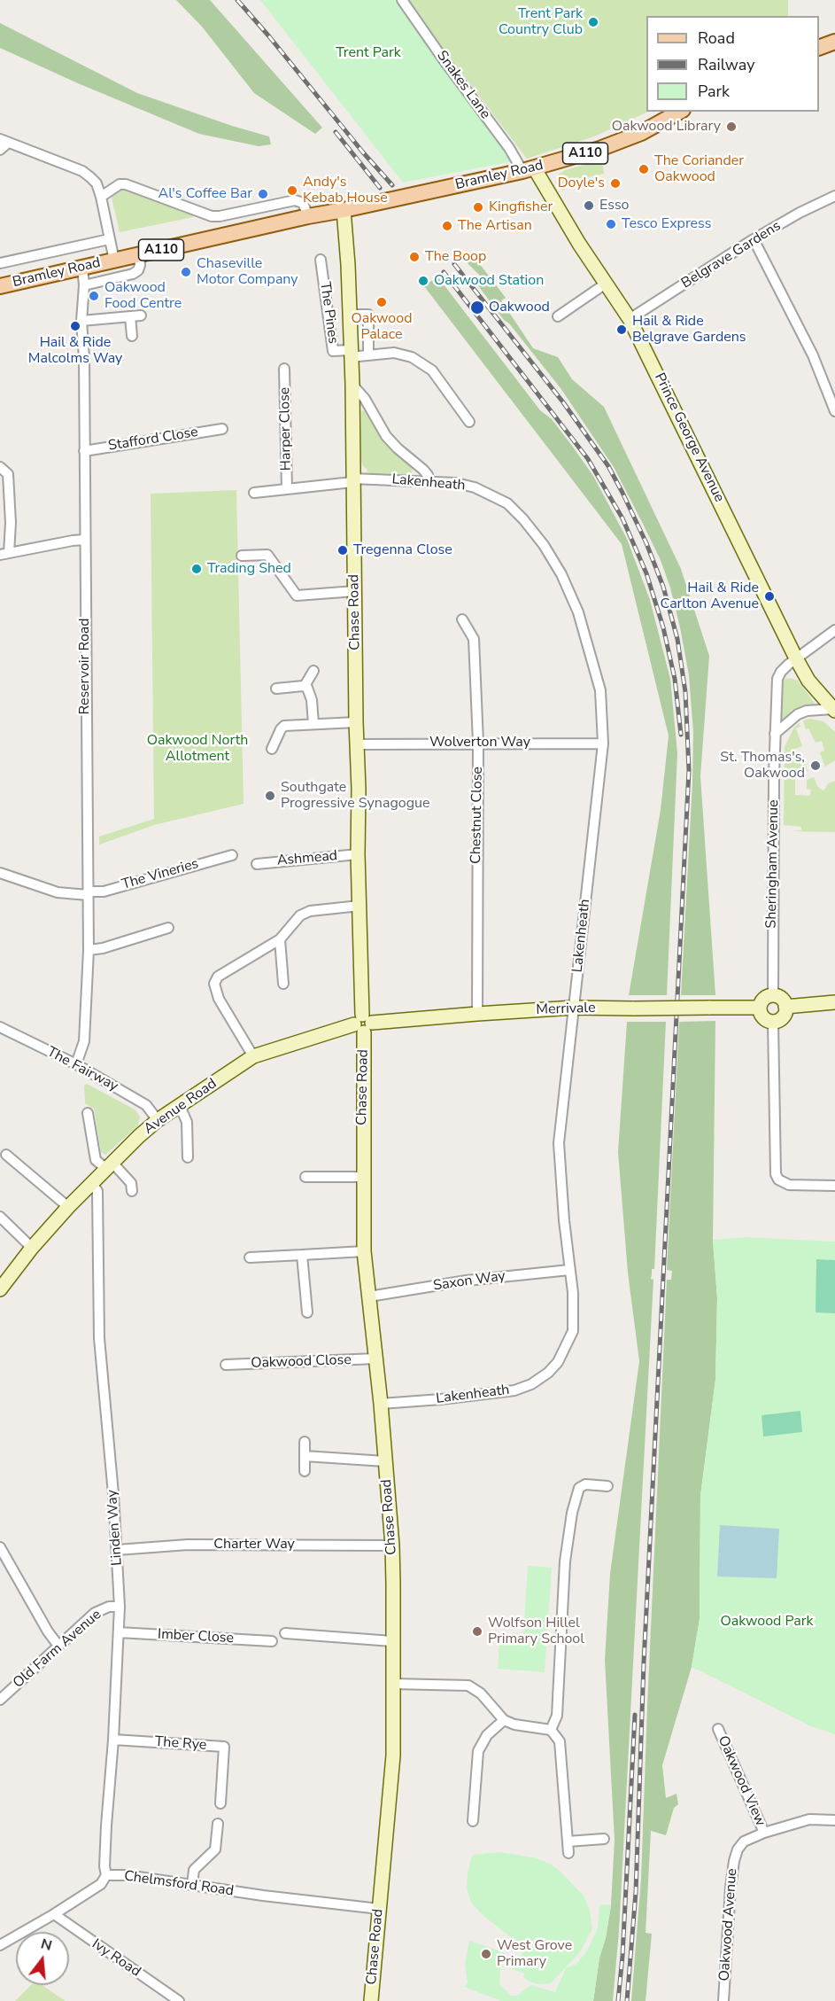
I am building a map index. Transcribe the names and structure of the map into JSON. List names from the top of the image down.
{
  "streets": {
    "main road": ["A110", "Bramley Road"],
    "street": [
      "Snakes Lane",
      "Belgrave Gardens",
      "The Pines",
      "Harper Close",
      "Prince George Avenue",
      "Stafford Close",
      "Lakenheath",
      "Chase Road",
      "Reservoir Road",
      "Wolverton Way",
      "Chestnut Close",
      "Ashmead",
      "Sheringham Avenue",
      "The Vineries",
      "Merrivale",
      "The Fairway",
      "Avenue Road",
      "Saxon Way",
      "Oakwood Close",
      "Linden Way",
      "Charter Way",
      "Imber Close",
      "Old Farm Avenue",
      "The Rye",
      "Oakwood View",
      "Chelmsford Road",
      "Oakwood Avenue",
      "Ivy Road"
    ]
  },
  "crossings": [
    ["Snakes Lane", "Bramley Road"],
    ["Snakes Lane", "Prince George Avenue"],
    ["Bramley Road", "Prince George Avenue"],
    ["Bramley Road", "Chase Road"],
    ["Bramley Road", "Reservoir Road"],
    ["Belgrave Gardens", "Prince George Avenue"],
    ["The Pines", "Chase Road"],
    ["Harper Close", "Lakenheath"],
    ["Prince George Avenue", "Sheringham Avenue"],
    ["Stafford Close", "Reservoir Road"],
    ["Lakenheath", "Chase Road"],
    ["Lakenheath", "Wolverton Way"],
    ["Lakenheath", "Merrivale"],
    ["Lakenheath", "Saxon Way"],
    ["Chase Road", "Wolverton Way"],
    ["Chase Road", "Ashmead"],
    ["Chase Road", "Merrivale"],
    ["Chase Road", "Avenue Road"],
    ["Chase Road", "Saxon Way"],
    ["Chase Road", "Oakwood Close"],
    ["Chase Road", "Charter Way"],
    ["Chase Road", "Chelmsford Road"],
    ["Reservoir Road", "The Vineries"],
    ["Reservoir Road", "The Fairway"],
    ["Wolverton Way", "Chestnut Close"],
    ["Chestnut Close", "Merrivale"],
    ["Sheringham Avenue", "Merrivale"],
    ["Merrivale", "Avenue Road"],
    ["The Fairway", "Avenue Road"],
    ["Avenue Road", "Linden Way"],
    ["Linden Way", "Charter Way"],
    ["Linden Way", "Imber Close"],
    ["Linden Way", "Old Farm Avenue"],
    ["Linden Way", "The Rye"],
    ["Linden Way", "Chelmsford Road"],
    ["Oakwood View", "Oakwood Avenue"],
    ["Chelmsford Road", "Ivy Road"]
  ],
  "parks": ["Trent Park", "Oakwood North Allotment", "Oakwood Park"],
  "places": [
    "Trent Park Country Club",
    "Oakwood Library",
    "The Coriander Oakwood",
    "Doyle's",
    "Andy's Kebab House",
    "Al's Coffee Bar",
    "Esso",
    "Kingfisher",
    "Tesco Express",
    "The Artisan",
    "The Boop",
    "Chaseville Motor Company",
    "Oakwood Station",
    "Oakwood Food Centre",
    "Oakwood Palace",
    "Oakwood",
    "Hail & Ride Malcolms Way",
    "Hail & Ride Belgrave Gardens",
    "Tregenna Close",
    "Trading Shed",
    "Hail & Ride Carlton Avenue",
    "St. Thomas's, Oakwood",
    "Southgate Progressive Synagogue",
    "Wolfson Hillel Primary School",
    "West Grove Primary"
  ],
  "legend": ["Road", "Railway", "Park"],
  "north": "top"
}
